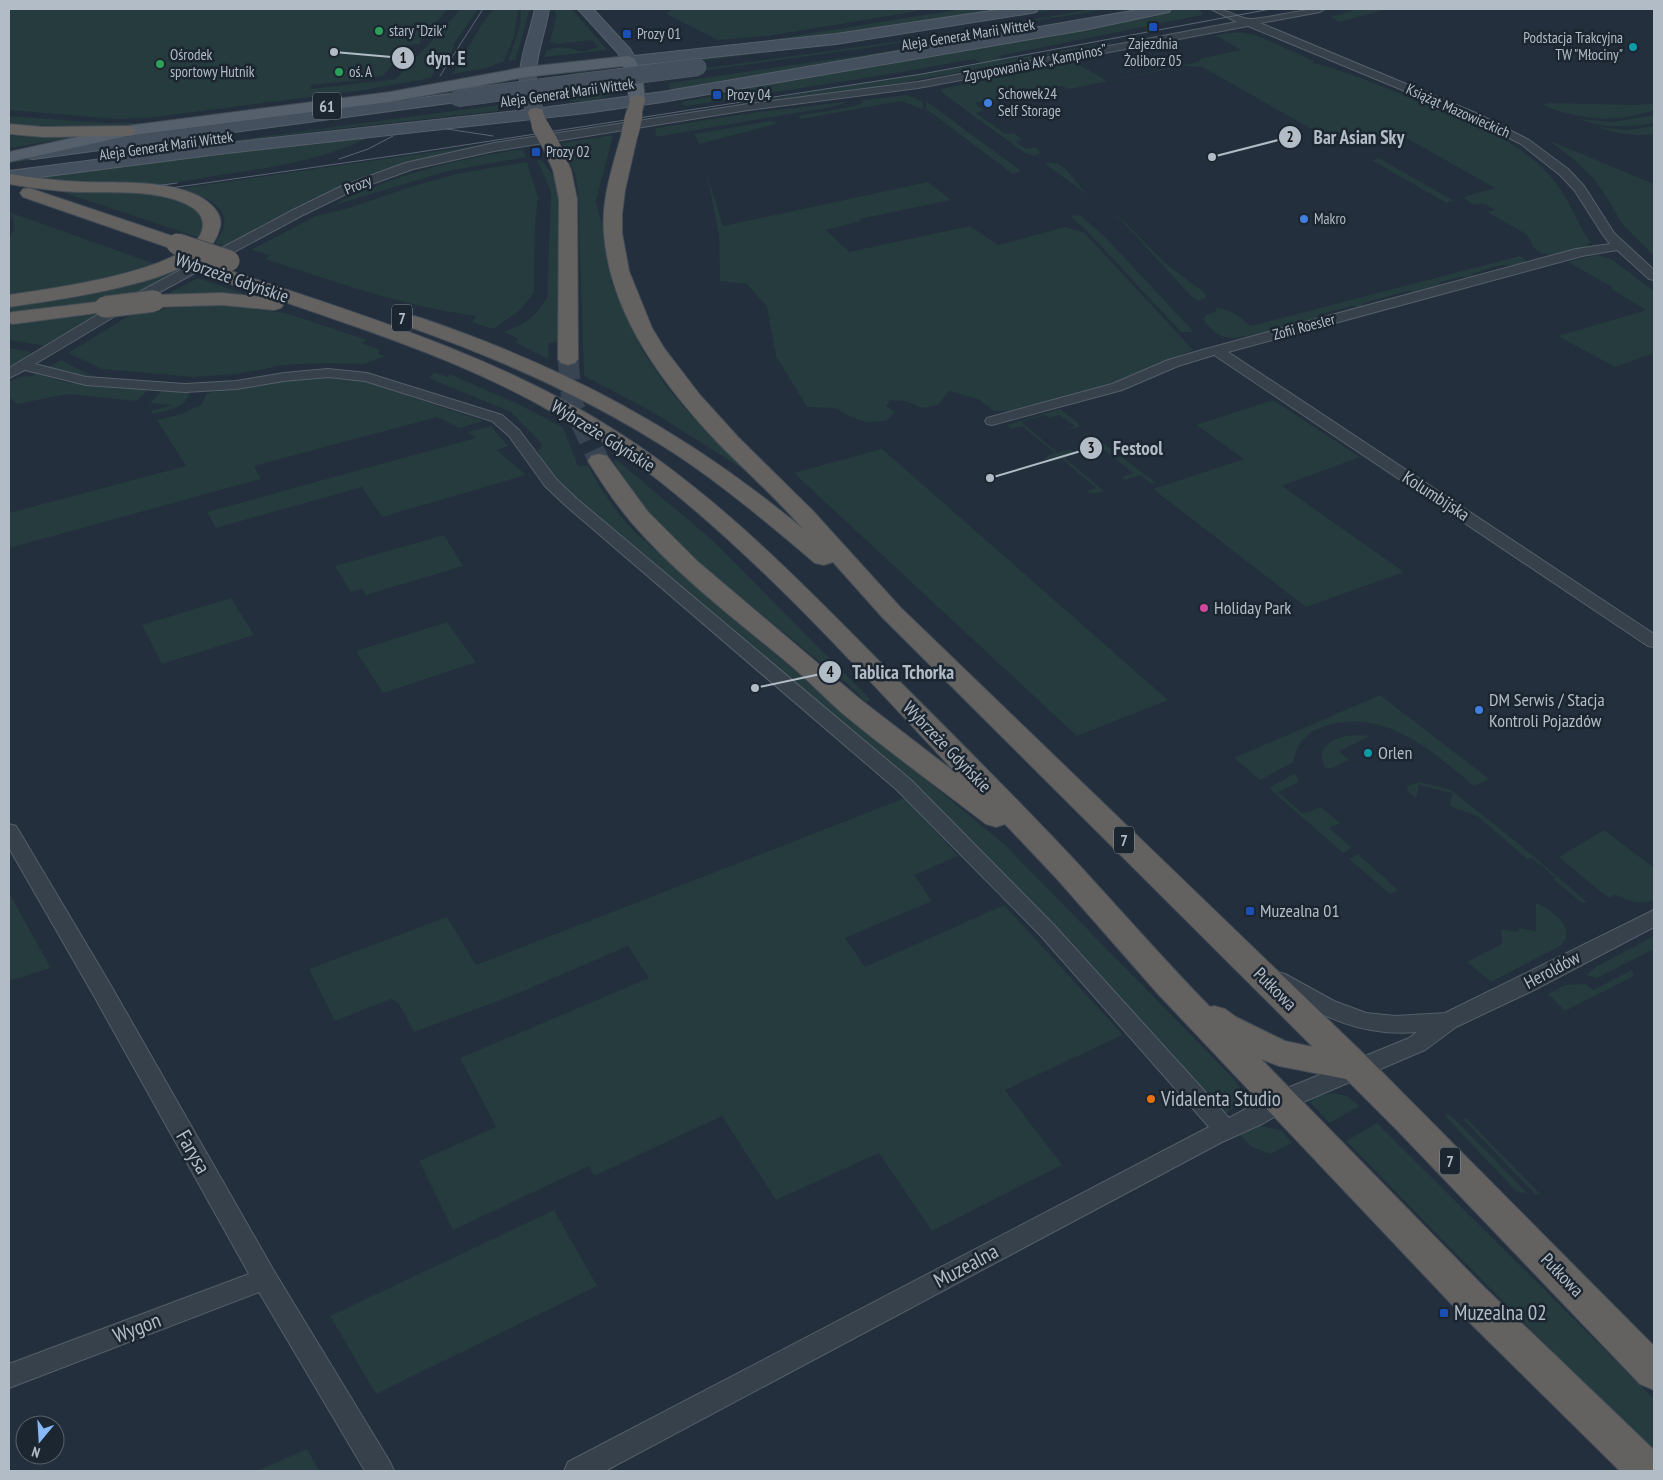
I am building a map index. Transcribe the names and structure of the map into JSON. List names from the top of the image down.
{
  "streets": {
    "highway": ["Wybrzeże Gdyńskie", "7", "Pułkowa"],
    "main road": ["Aleja Generał Marii Wittek", "61"],
    "street": [
      "Zgrupowania AK „Kampinos”",
      "Książąt Mazowieckich",
      "Prozy",
      "Zofii Roesler",
      "Kolumbijska",
      "Heroldów",
      "Farysa",
      "Muzealna",
      "Wygon"
    ]
  },
  "crossings": [
    ["Aleja Generał Marii Wittek", "61"],
    ["Zgrupowania AK „Kampinos”", "Książąt Mazowieckich"],
    ["Zgrupowania AK „Kampinos”", "Prozy"],
    ["Książąt Mazowieckich", "Zofii Roesler"],
    ["Wybrzeże Gdyńskie", "7"],
    ["Wybrzeże Gdyńskie", "Pułkowa"],
    ["7", "Muzealna"],
    ["Zofii Roesler", "Kolumbijska"],
    ["Heroldów", "Pułkowa"],
    ["Heroldów", "Muzealna"],
    ["Pułkowa", "Muzealna"],
    ["Farysa", "Wygon"]
  ],
  "places": {
    "transit": [
      "Zajezdnia Żoliborz 05",
      "Prozy 01",
      "Prozy 04",
      "Prozy 02",
      "Muzealna 01",
      "Muzealna 02"
    ],
    "other": [
      "stary \"Dzik\"",
      "Podstacja Trakcyjna TW \"Młociny\"",
      "dyn. E",
      "Ośrodek sportowy Hutnik",
      "oś. A",
      "Schowek24 Self Storage",
      "Bar Asian Sky",
      "Makro",
      "Festool",
      "Holiday Park",
      "Tablica Tchorka",
      "DM Serwis / Stacja Kontroli Pojazdów",
      "Orlen",
      "Vidalenta Studio"
    ]
  },
  "north": "bottom"
}
